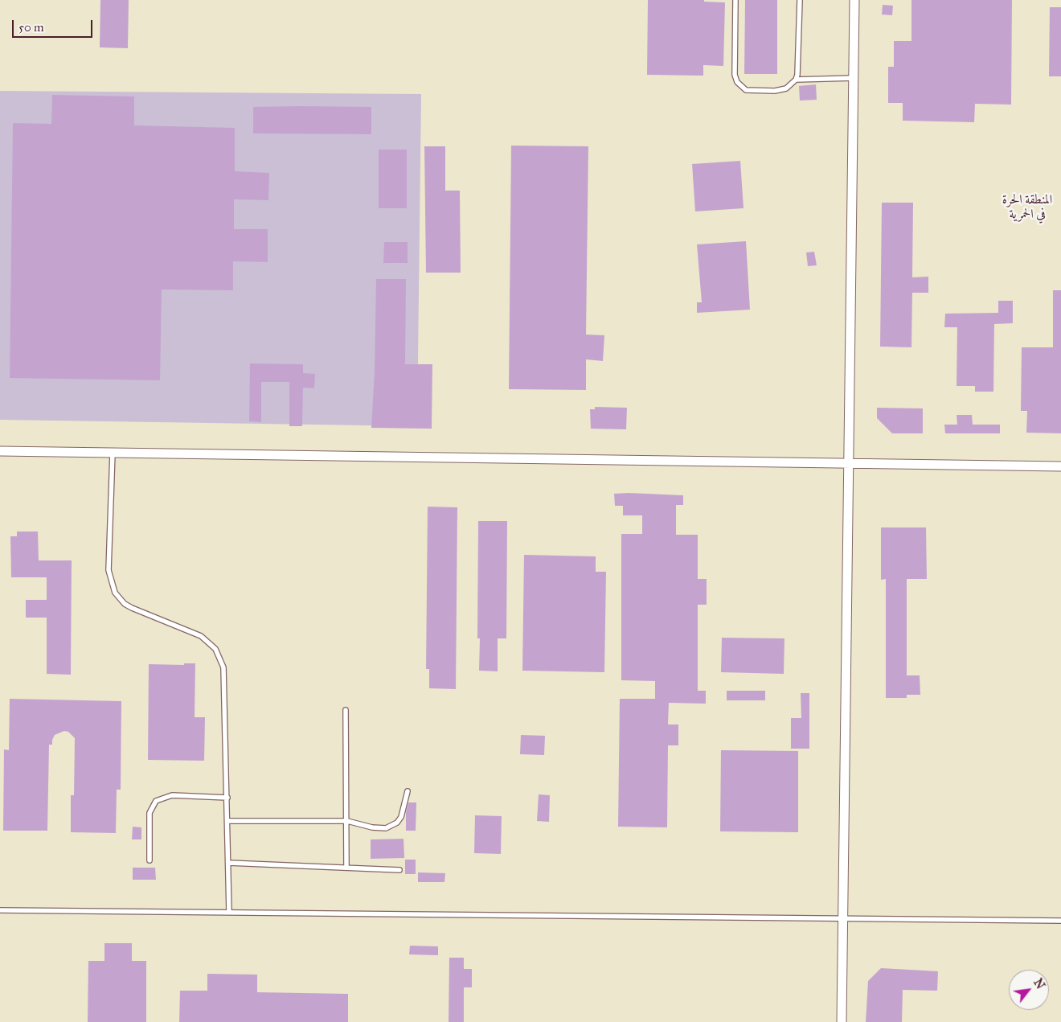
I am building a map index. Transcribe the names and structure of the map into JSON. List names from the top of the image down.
{
  "districts": ["المنطقة الحرة في الحمرية"],
  "scale_bar": "50 m",
  "north": "top right"
}
